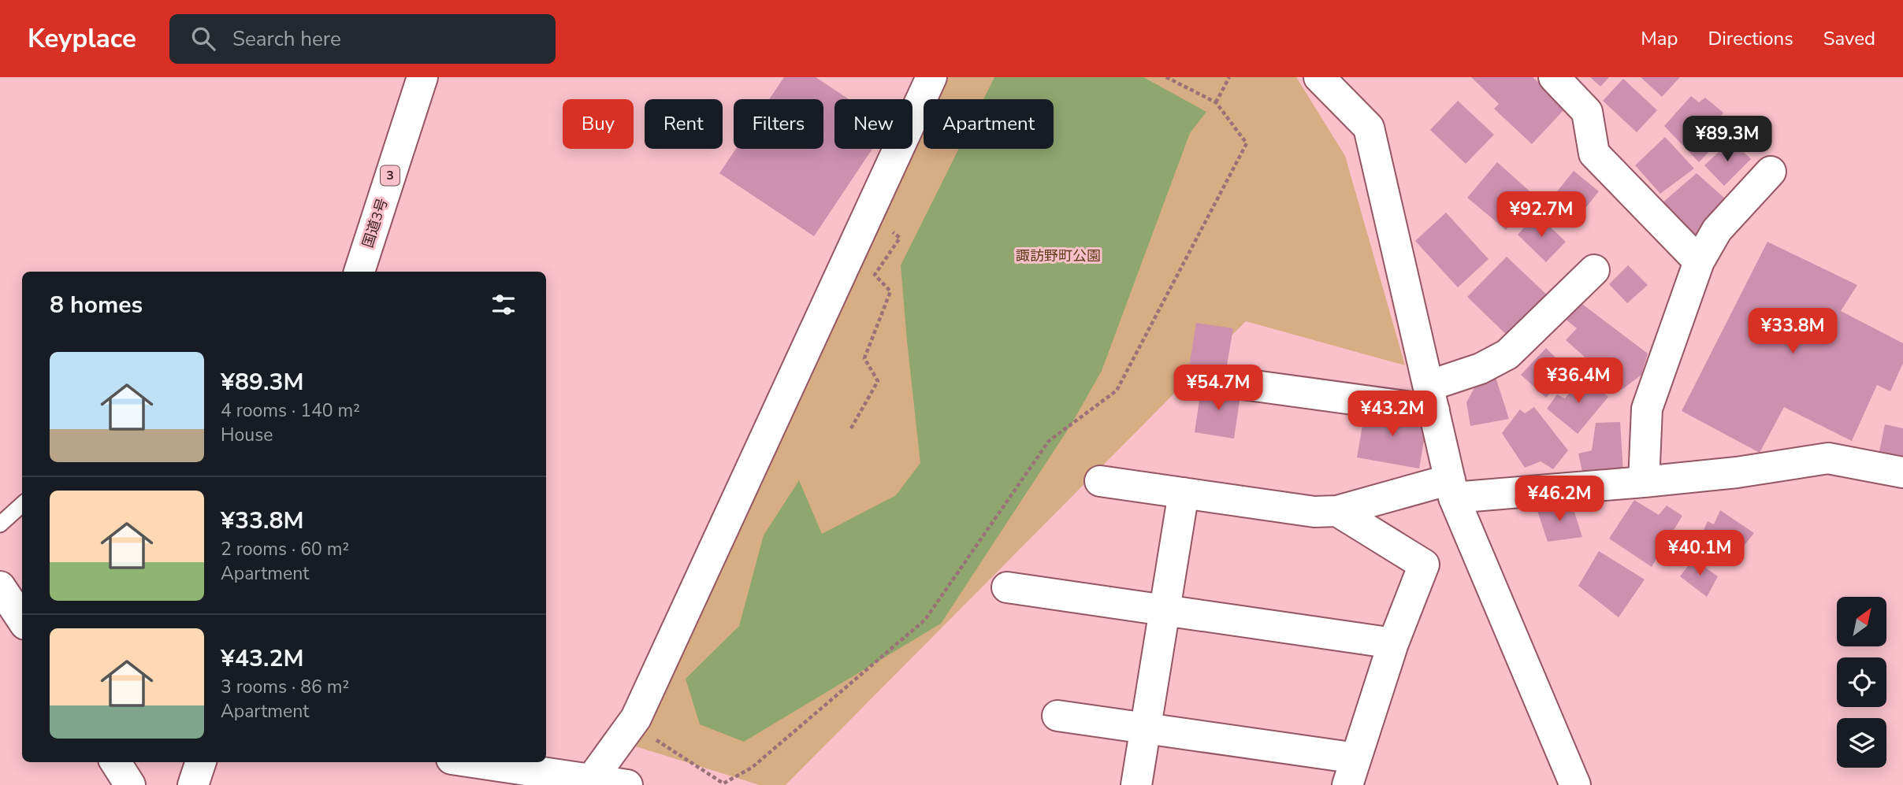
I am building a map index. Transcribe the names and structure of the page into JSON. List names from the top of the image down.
{
  "streets": {
    "main road": ["3", "国道3号"]
  },
  "parks": ["諏訪野町公園"],
  "north": "top right",
  "page": {
    "header": "Keyplace",
    "search": "Search here",
    "nav": ["Map", "Directions", "Saved"],
    "chip": [
      "Buy",
      "Rent",
      "Filters",
      "New",
      "Apartment"
    ],
    "price": [
      "¥89.3M",
      "¥92.7M",
      "¥33.8M",
      "¥36.4M",
      "¥54.7M",
      "¥43.2M",
      "¥46.2M",
      "¥40.1M"
    ],
    "heading": "8 homes",
    "list": [
      {
        "name": "¥89.3M",
        "note": "4 rooms · 140 m² · House"
      },
      {
        "name": "¥33.8M",
        "note": "2 rooms · 60 m² · Apartment"
      },
      {
        "name": "¥43.2M",
        "note": "3 rooms · 86 m² · Apartment"
      }
    ]
  }
}
